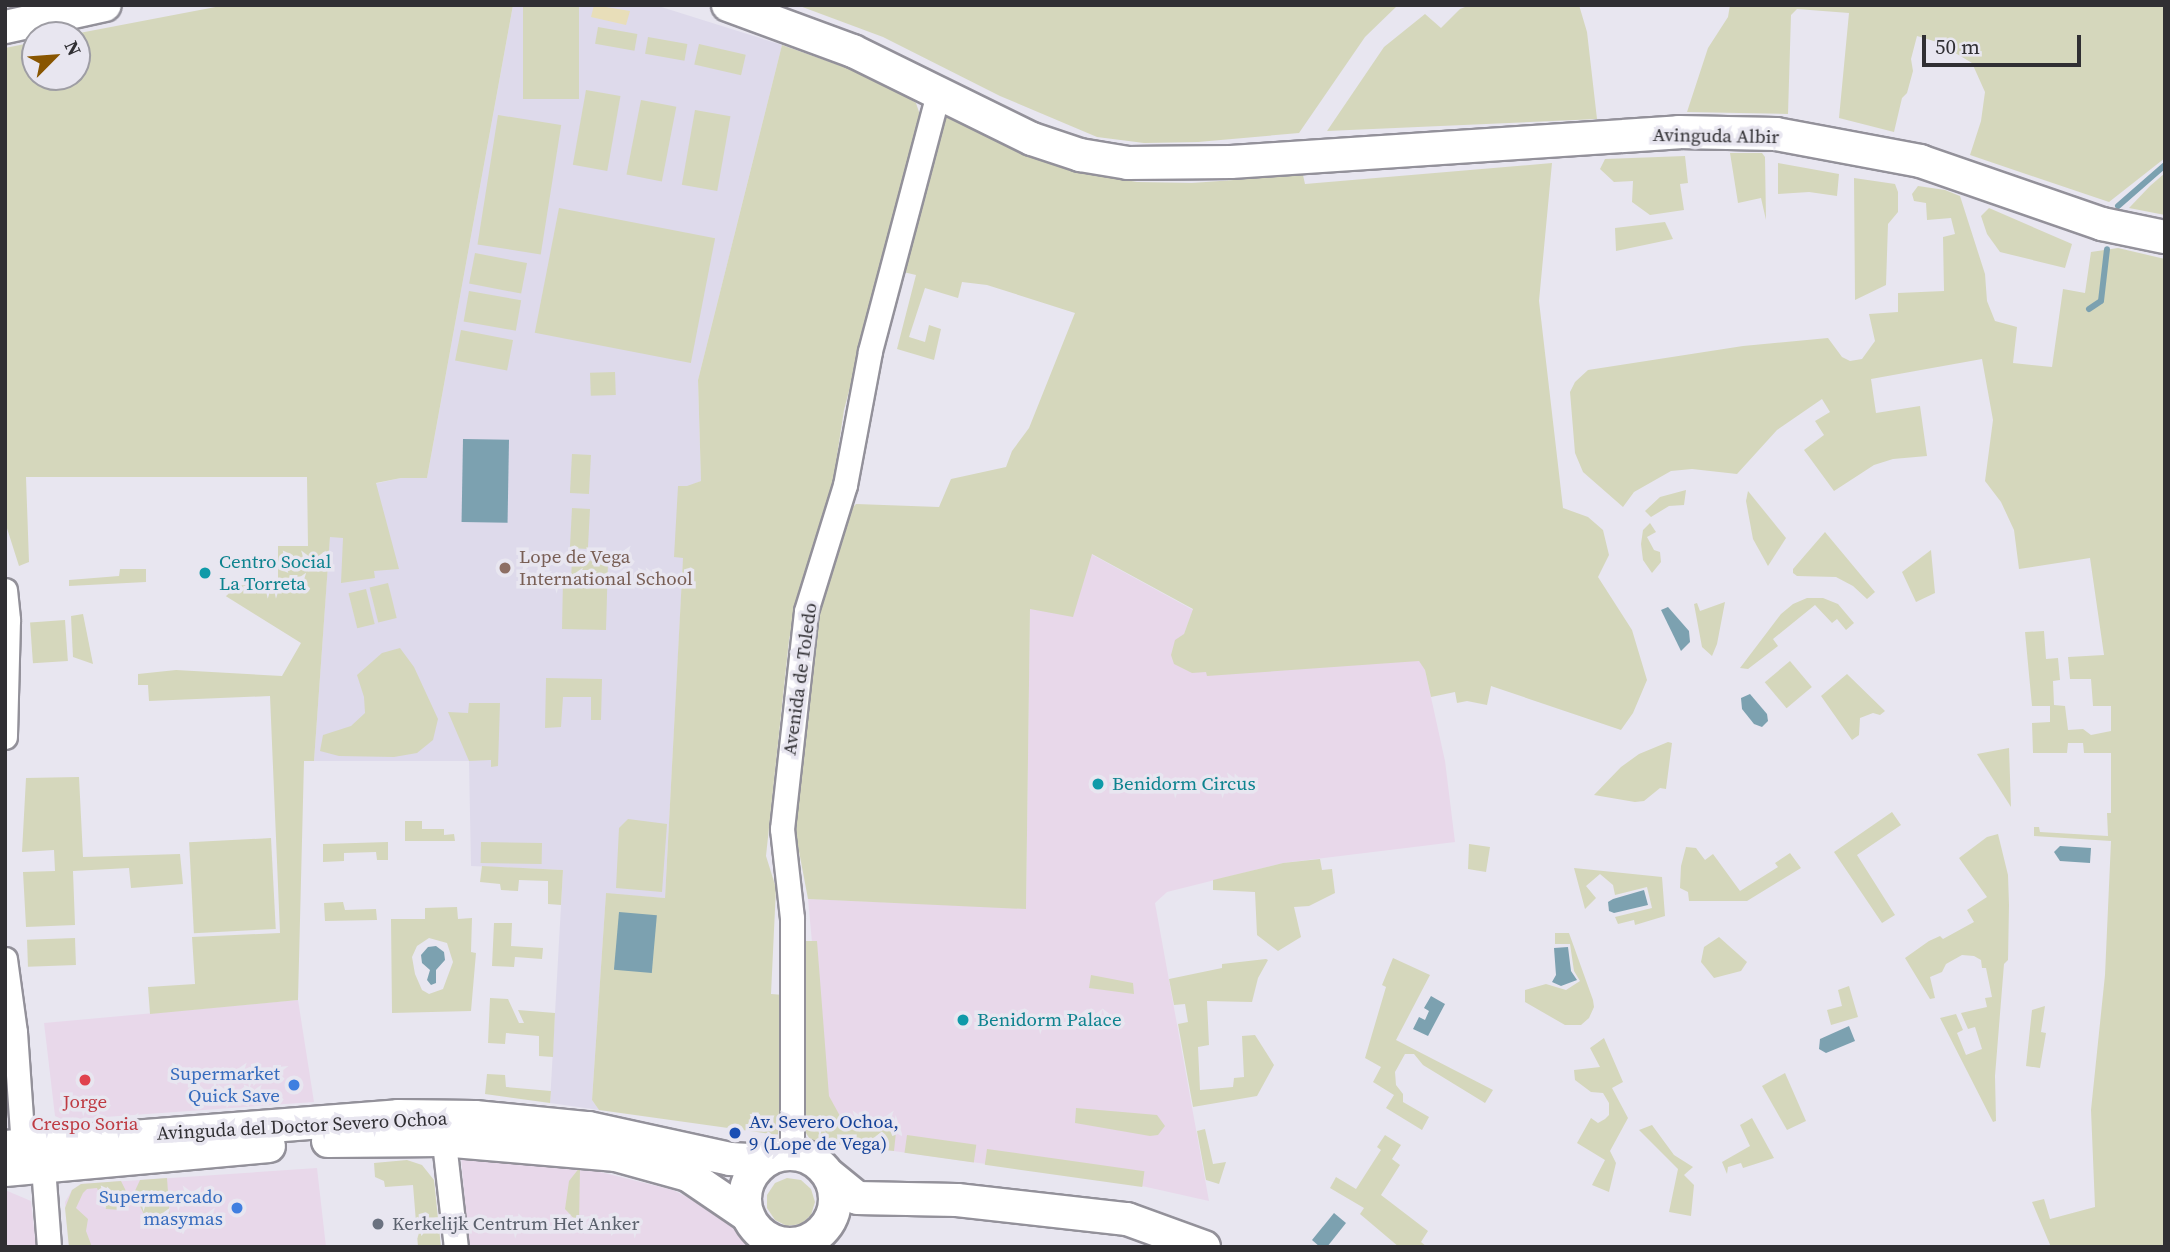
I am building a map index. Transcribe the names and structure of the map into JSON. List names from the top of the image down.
{
  "streets": {
    "street": ["Avinguda Albir", "Avenida de Toledo", "Avinguda del Doctor Severo Ochoa"]
  },
  "crossings": [
    ["Avinguda Albir", "Avenida de Toledo"],
    ["Avenida de Toledo", "Avinguda del Doctor Severo Ochoa"]
  ],
  "places": [
    "Lope de Vega International School",
    "Centro Social La Torreta",
    "Benidorm Circus",
    "Benidorm Palace",
    "Jorge Crespo Soria",
    "Supermarket Quick Save",
    "Av. Severo Ochoa, 9 (Lope de Vega)",
    "Supermercado masymas",
    "Kerkelijk Centrum Het Anker"
  ],
  "scale_bar": "50 m",
  "north": "top right"
}
